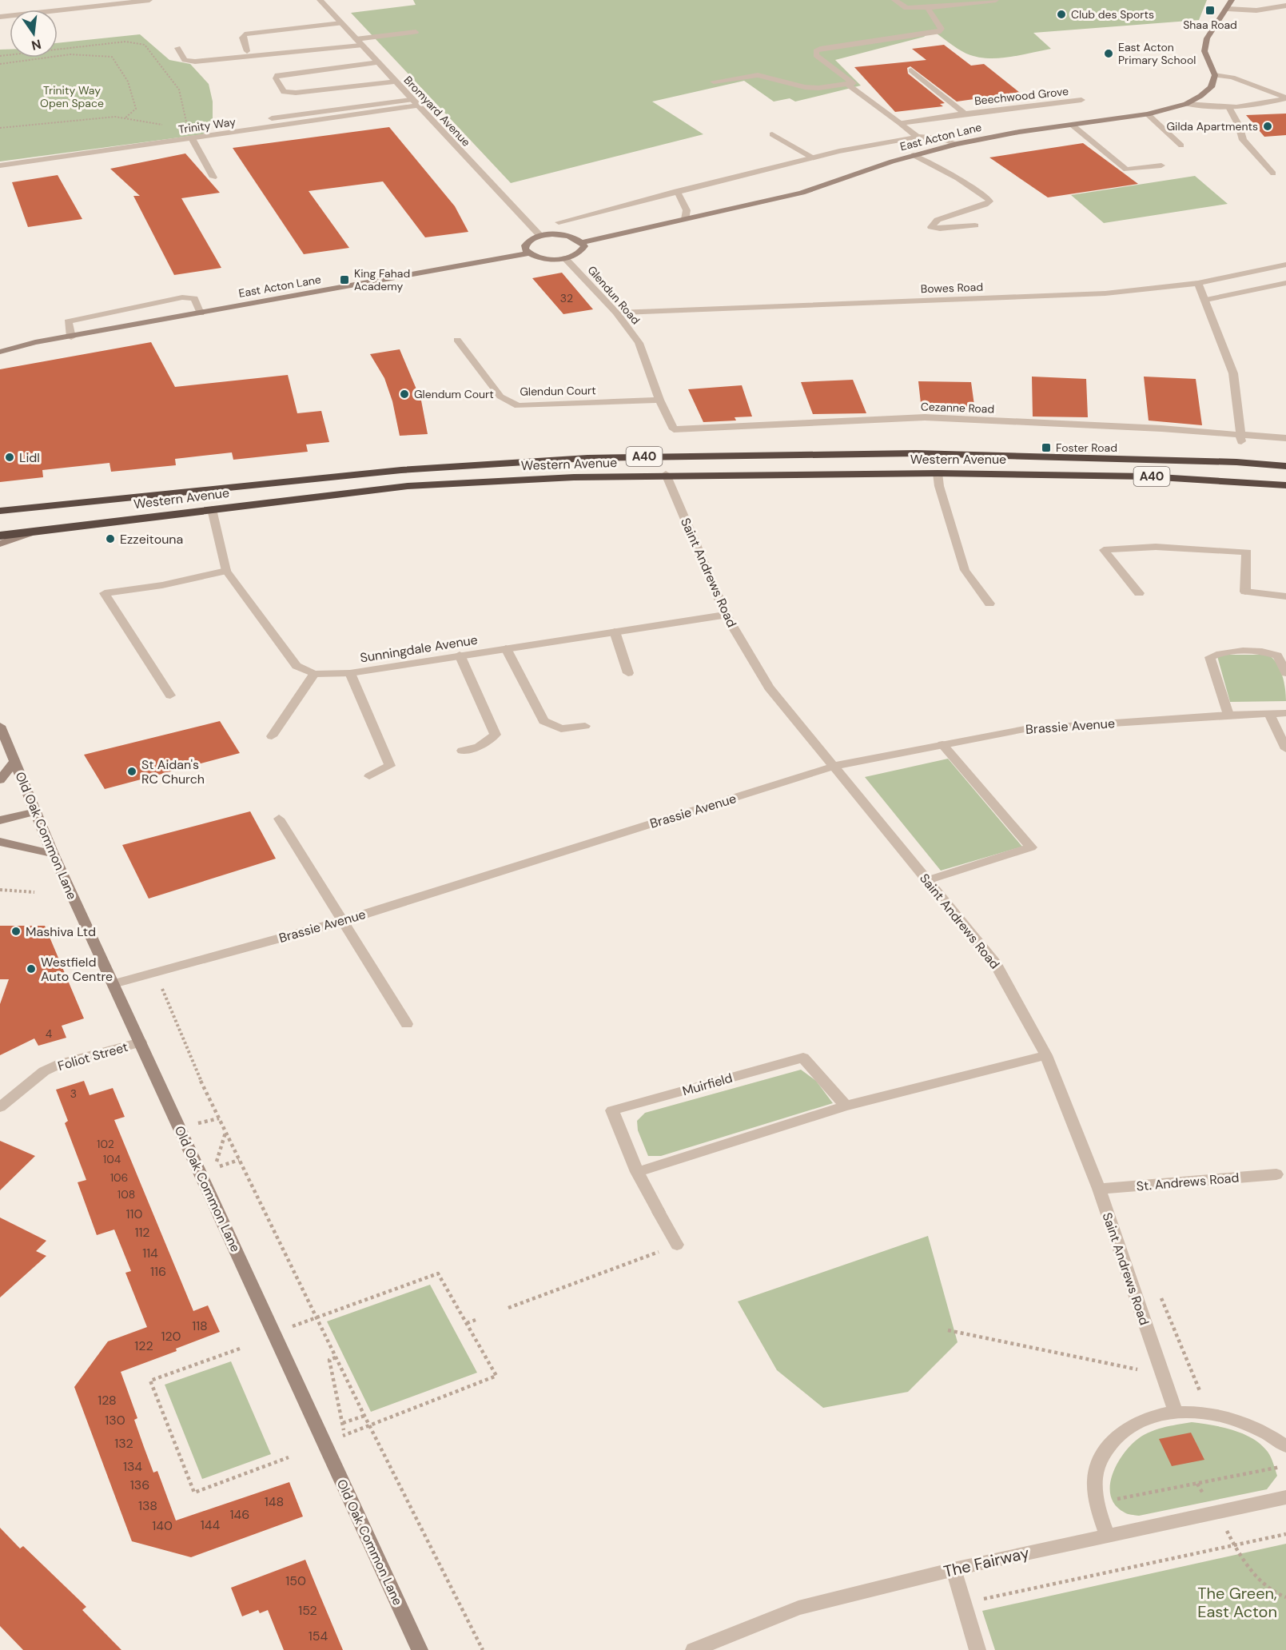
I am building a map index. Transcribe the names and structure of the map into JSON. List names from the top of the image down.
{
  "streets": {
    "highway": ["A40", "Western Avenue"],
    "street": [
      "Beechwood Grove",
      "Bromyard Avenue",
      "Trinity Way",
      "East Acton Lane",
      "Bowes Road",
      "Glendun Road",
      "Glendun Court",
      "Cezanne Road",
      "Saint Andrews Road",
      "Sunningdale Avenue",
      "Brassie Avenue",
      "Old Oak Common Lane",
      "Foliot Street",
      "Muirfield",
      "St. Andrews Road",
      "The Fairway"
    ]
  },
  "crossings": [
    ["Bromyard Avenue", "Trinity Way"],
    ["East Acton Lane", "Glendun Road"],
    ["Bowes Road", "Glendun Road"],
    ["Glendun Road", "Glendun Court"],
    ["Glendun Road", "Cezanne Road"],
    ["Western Avenue", "Saint Andrews Road"],
    ["Saint Andrews Road", "Sunningdale Avenue"],
    ["Saint Andrews Road", "Brassie Avenue"],
    ["Saint Andrews Road", "St. Andrews Road"],
    ["Brassie Avenue", "Old Oak Common Lane"],
    ["Old Oak Common Lane", "Foliot Street"]
  ],
  "parks": ["Trinity Way Open Space", "The Green, East Acton"],
  "places": {
    "transit": ["Shaa Road", "King Fahad Academy", "Foster Road"],
    "other": [
      "Club des Sports",
      "East Acton Primary School",
      "Gilda Apartments",
      "Glendum Court",
      "Lidl",
      "Ezzeitouna",
      "St Aidan's RC Church",
      "Mashiva Ltd",
      "Westfield Auto Centre"
    ]
  },
  "house_numbers": [
    "32",
    "4",
    "3",
    "102",
    "104",
    "106",
    "108",
    "110",
    "112",
    "114",
    "116",
    "118",
    "120",
    "122",
    "128",
    "130",
    "132",
    "134",
    "136",
    "148",
    "138",
    "146",
    "144",
    "140",
    "150",
    "152",
    "154"
  ],
  "north": "bottom"
}
